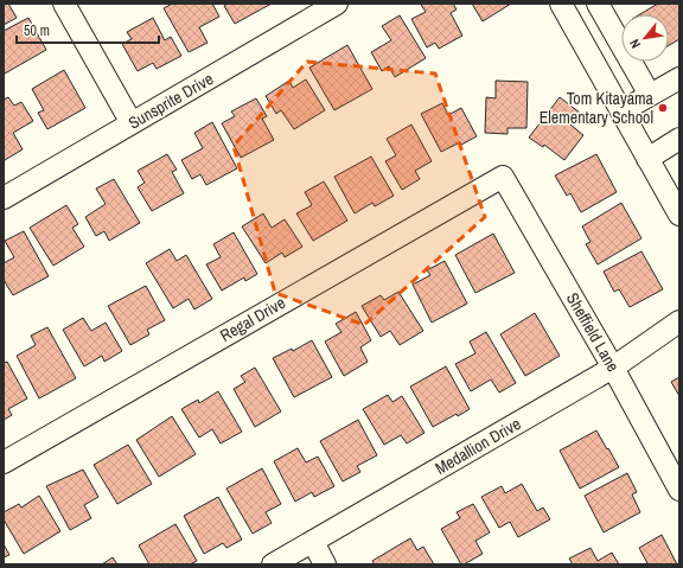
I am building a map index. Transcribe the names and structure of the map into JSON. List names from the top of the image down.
{
  "streets": {
    "street": [
      "Sunsprite Drive",
      "Regal Drive",
      "Sheffield Lane",
      "Medallion Drive"
    ]
  },
  "crossings": [
    ["Regal Drive", "Sheffield Lane"],
    ["Sheffield Lane", "Medallion Drive"]
  ],
  "places": ["Tom Kitayama Elementary School"],
  "scale_bar": "50 m",
  "north": "bottom left"
}
